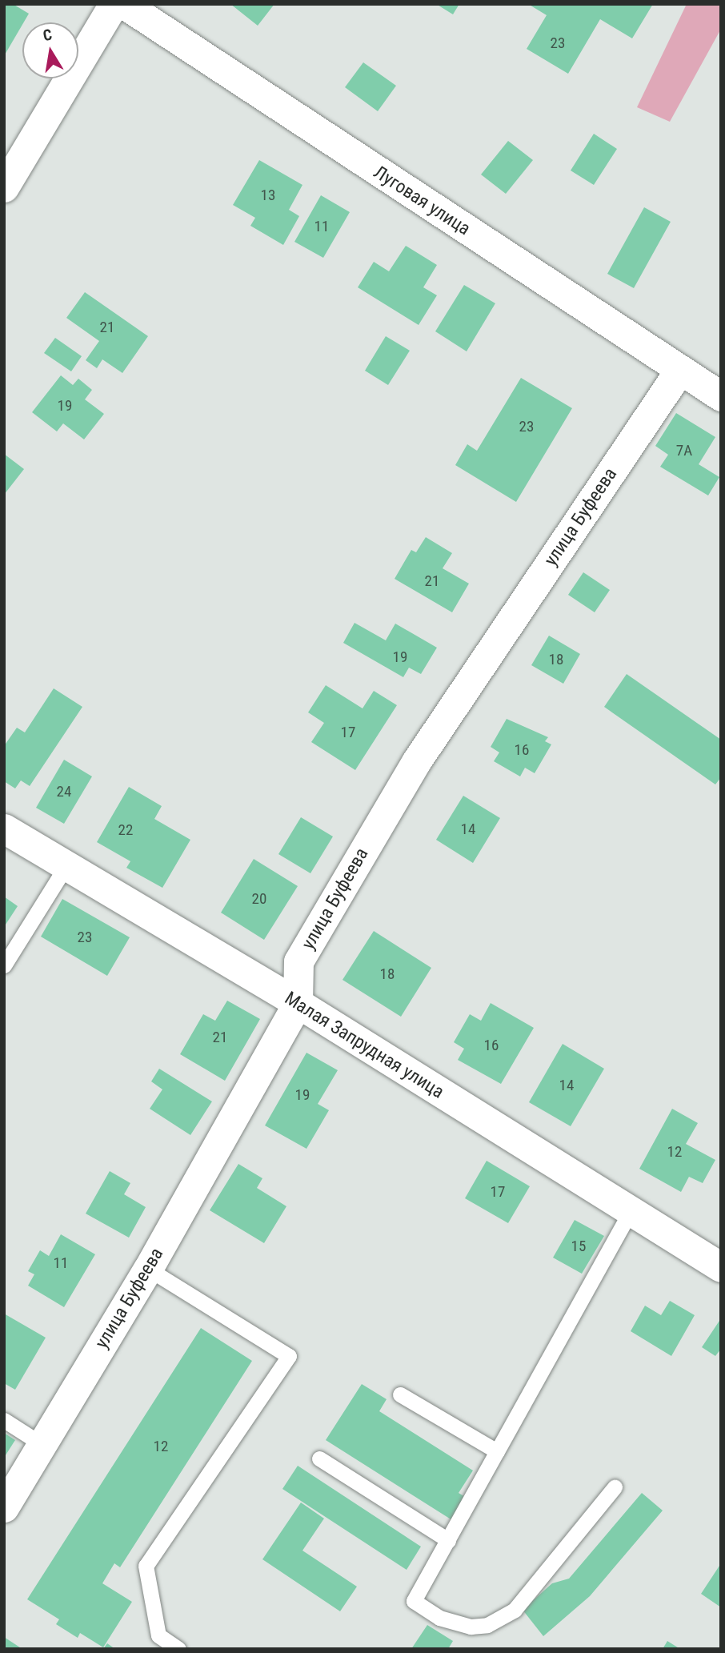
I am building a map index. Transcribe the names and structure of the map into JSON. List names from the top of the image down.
{
  "streets": {
    "street": ["Луговая улица", "улица Буфеева", "Малая Запрудная улица"]
  },
  "crossings": [
    ["Луговая улица", "улица Буфеева"],
    ["улица Буфеева", "Малая Запрудная улица"]
  ],
  "house_numbers": [
    "23",
    "13",
    "11",
    "21",
    "19",
    "23",
    "7А",
    "21",
    "19",
    "18",
    "17",
    "16",
    "24",
    "14",
    "22",
    "20",
    "23",
    "18",
    "21",
    "16",
    "14",
    "19",
    "12",
    "17",
    "15",
    "11",
    "12"
  ],
  "north": "top"
}
